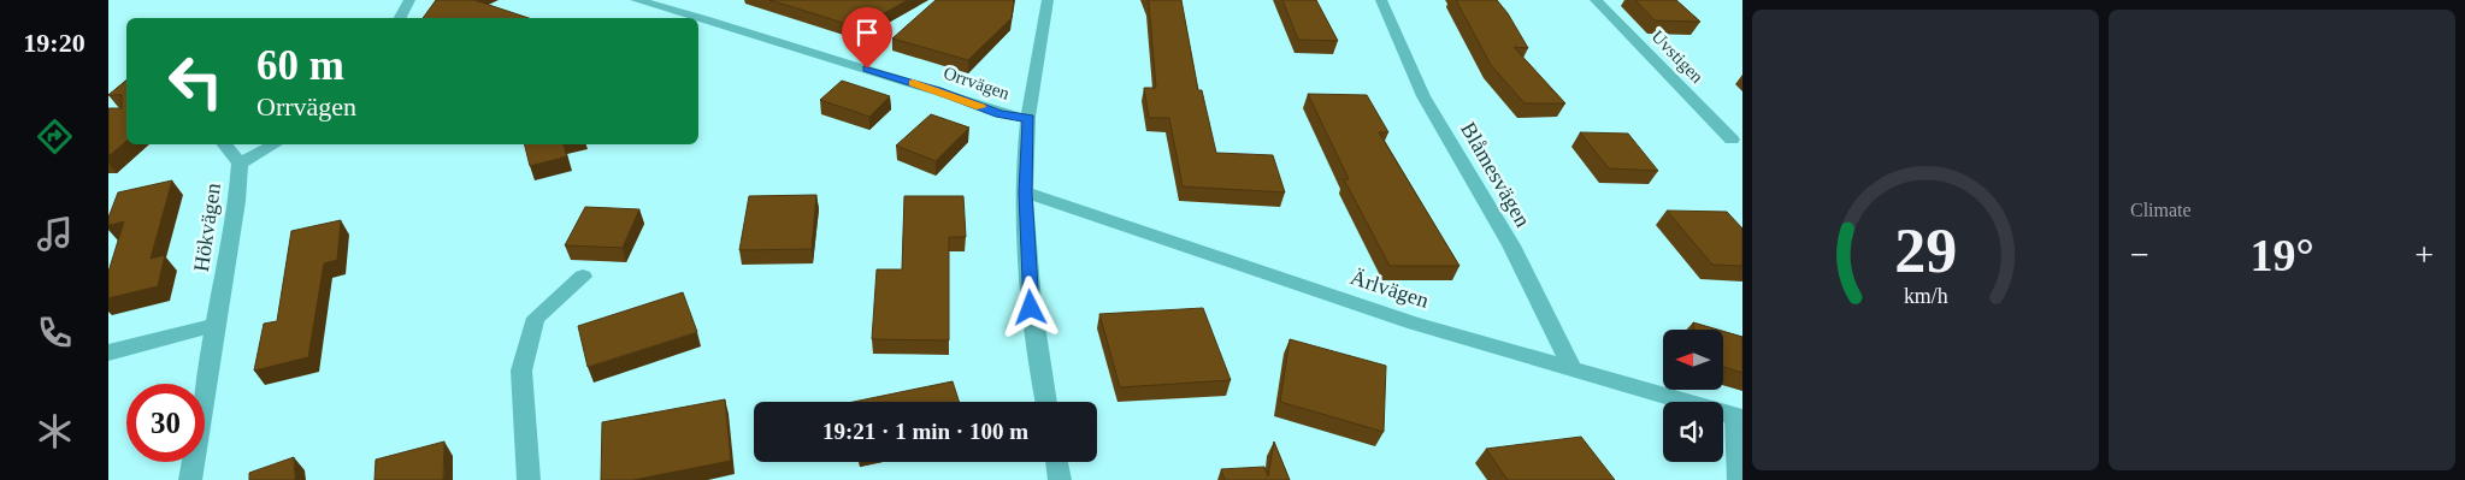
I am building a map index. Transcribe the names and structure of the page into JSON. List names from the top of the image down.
{
  "streets": {
    "street": [
      "Uvstigen",
      "Orrvägen",
      "Blåmesvägen",
      "Hökvägen",
      "Ärlvägen"
    ]
  },
  "crossings": [
    ["Blåmesvägen", "Ärlvägen"]
  ],
  "north": "left",
  "page": {
    "tabs": "19:20",
    "tile": "Climate",
    "turn": ["60 m", "Orrvägen"],
    "heat": ["−", "19°", "+"],
    "limit": "30",
    "trip": "19:21 · 1 min · 100 m",
    "gauge": ["29", "km/h"]
  }
}
